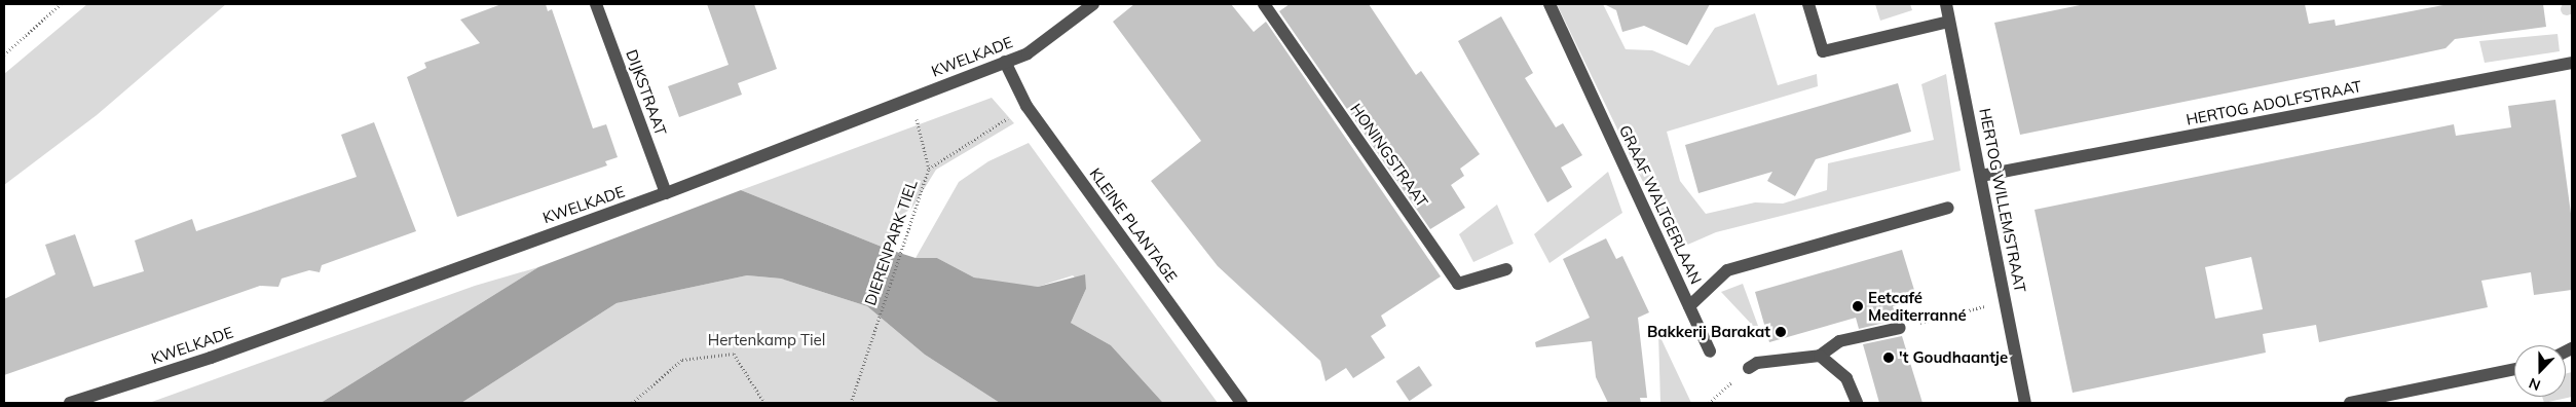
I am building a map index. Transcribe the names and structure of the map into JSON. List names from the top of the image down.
{
  "streets": {
    "street": [
      "KWELKADE",
      "DIJKSTRAAT",
      "HERTOG ADOLFSTRAAT",
      "HONINGSTRAAT",
      "HERTOG WILLEMSTRAAT",
      "GRAAF WALTGERLAAN",
      "KLEINE PLANTAGE"
    ],
    "path": ["DIERENPARK TIEL"]
  },
  "crossings": [
    ["KWELKADE", "DIJKSTRAAT"],
    ["KWELKADE", "KLEINE PLANTAGE"],
    ["HERTOG ADOLFSTRAAT", "HERTOG WILLEMSTRAAT"],
    ["KLEINE PLANTAGE", "DIERENPARK TIEL"]
  ],
  "parks": ["Hertenkamp Tiel"],
  "places": ["Eetcafé Mediterranné", "Bakkerij Barakat", "'t Goudhaantje"],
  "north": "bottom"
}
